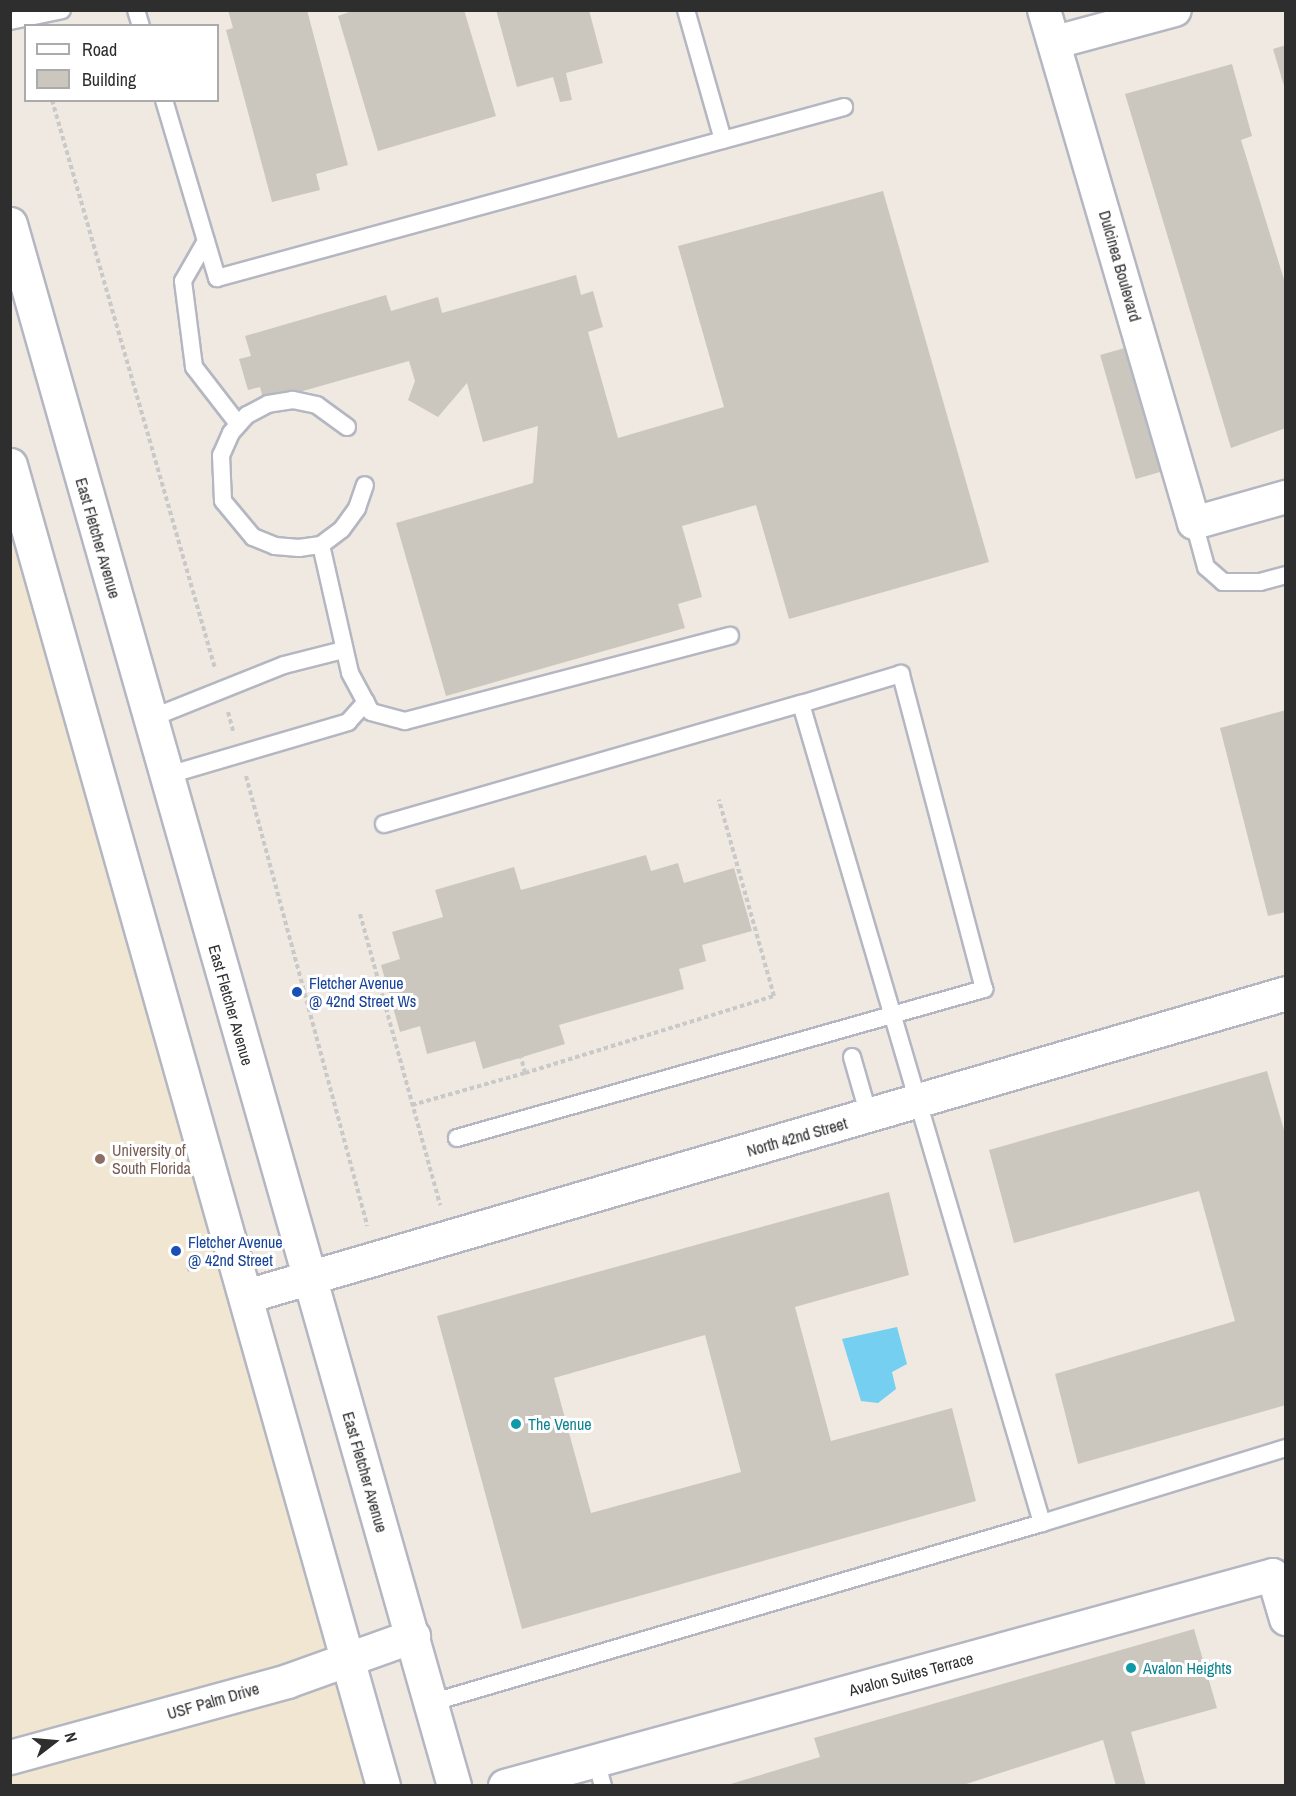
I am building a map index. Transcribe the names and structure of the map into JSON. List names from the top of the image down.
{
  "streets": {
    "main road": ["East Fletcher Avenue", "North 42nd Street", "USF Palm Drive"],
    "street": ["Dulcinea Boulevard", "Avalon Suites Terrace"]
  },
  "crossings": [
    ["East Fletcher Avenue", "North 42nd Street"],
    ["East Fletcher Avenue", "USF Palm Drive"]
  ],
  "places": [
    "Fletcher Avenue @ 42nd Street Ws",
    "University of South Florida",
    "Fletcher Avenue @ 42nd Street",
    "The Venue",
    "Avalon Heights"
  ],
  "legend": ["Road", "Building"],
  "north": "right"
}
